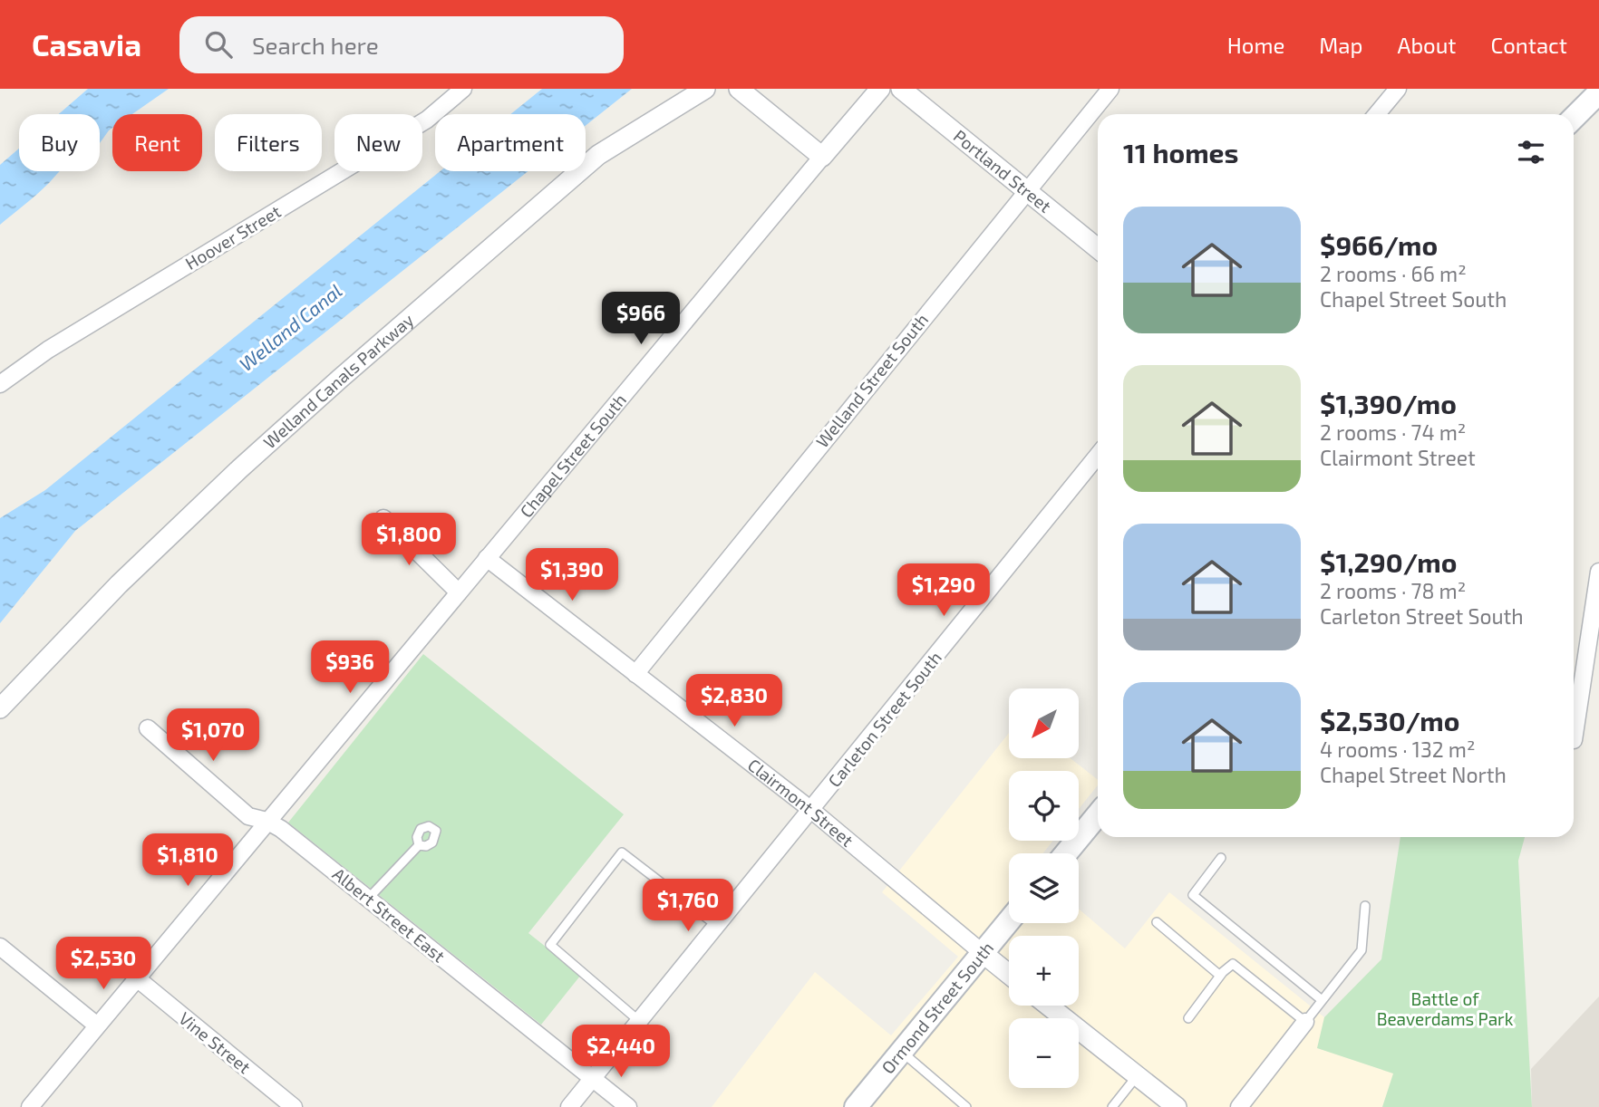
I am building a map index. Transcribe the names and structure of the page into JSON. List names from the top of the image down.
{
  "streets": {
    "main road": ["Ormond Street South"],
    "street": [
      "Portland Street",
      "Hoover Street",
      "Welland Street South",
      "Welland Canals Parkway",
      "Chapel Street South",
      "Carleton Street South",
      "Clairmont Street",
      "Albert Street East",
      "Vine Street"
    ]
  },
  "crossings": [
    ["Portland Street", "Welland Street South"],
    ["Welland Street South", "Clairmont Street"],
    ["Chapel Street South", "Clairmont Street"],
    ["Chapel Street South", "Albert Street East"],
    ["Chapel Street South", "Vine Street"],
    ["Carleton Street South", "Clairmont Street"],
    ["Carleton Street South", "Albert Street East"],
    ["Clairmont Street", "Ormond Street South"]
  ],
  "water": ["Welland Canal"],
  "parks": ["Battle of Beaverdams Park"],
  "north": "bottom left",
  "page": {
    "header": "Casavia",
    "search": "Search here",
    "nav": [
      "Home",
      "Map",
      "About",
      "Contact"
    ],
    "chip": [
      "Buy",
      "Rent",
      "Filters",
      "New",
      "Apartment"
    ],
    "heading": "11 homes",
    "list": [
      {
        "name": "$966/mo",
        "note": "2 rooms · 66 m² · Chapel Street South"
      },
      {
        "name": "$1,390/mo",
        "note": "2 rooms · 74 m² · Clairmont Street"
      },
      {
        "name": "$1,290/mo",
        "note": "2 rooms · 78 m² · Carleton Street South"
      },
      {
        "name": "$2,530/mo",
        "note": "4 rooms · 132 m² · Chapel Street North"
      }
    ],
    "price": [
      "$966",
      "$1,800",
      "$1,390",
      "$1,290",
      "$936",
      "$2,830",
      "$1,070",
      "$1,810",
      "$1,760",
      "$2,530",
      "$2,440"
    ],
    "map_buttons": ["+", "−"]
  }
}
